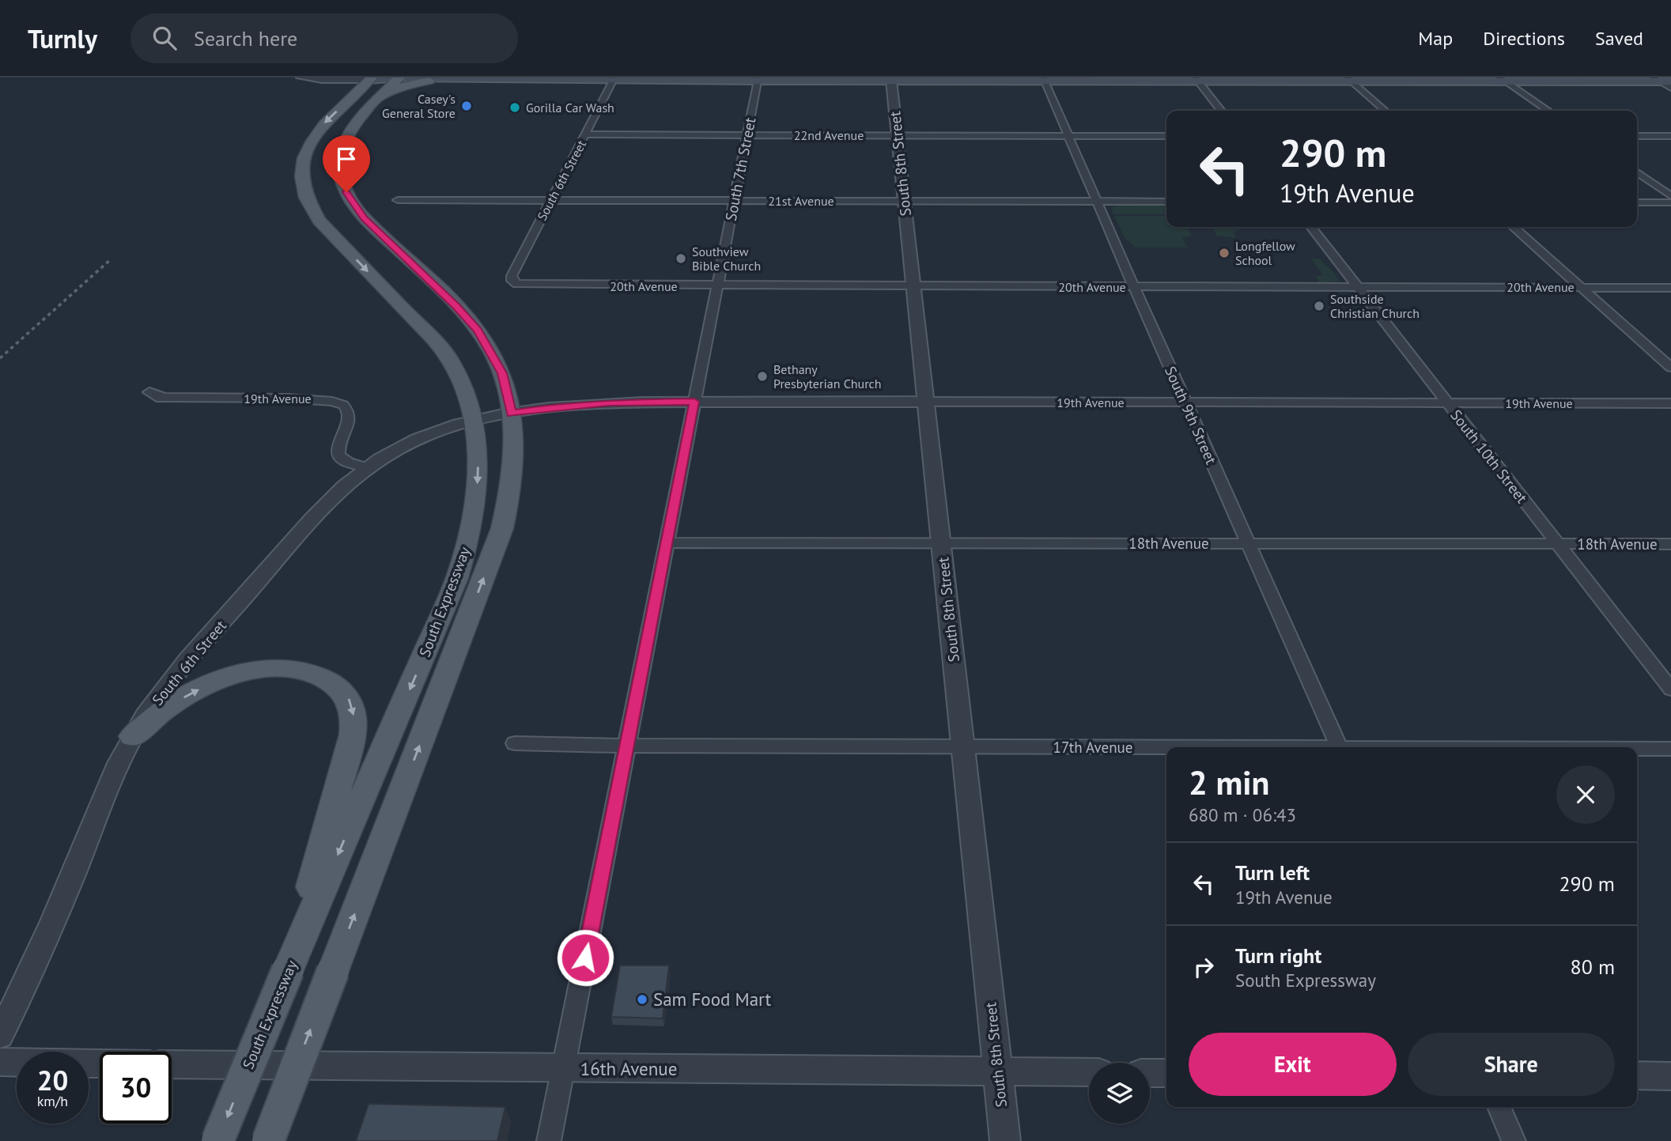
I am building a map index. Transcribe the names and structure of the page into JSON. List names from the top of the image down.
{
  "streets": {
    "main road": ["South Expressway"],
    "street": [
      "22nd Avenue",
      "South 8th Street",
      "South 7th Street",
      "South 6th Street",
      "21st Avenue",
      "20th Avenue",
      "19th Avenue",
      "South 9th Street",
      "South 10th Street",
      "18th Avenue",
      "17th Avenue",
      "16th Avenue"
    ]
  },
  "crossings": [
    ["22nd Avenue", "South 8th Street"],
    ["22nd Avenue", "South 7th Street"],
    ["22nd Avenue", "South 6th Street"],
    ["22nd Avenue", "South 9th Street"],
    ["South 8th Street", "21st Avenue"],
    ["South 8th Street", "20th Avenue"],
    ["South 8th Street", "19th Avenue"],
    ["South 8th Street", "18th Avenue"],
    ["South 8th Street", "17th Avenue"],
    ["South 8th Street", "16th Avenue"],
    ["South 7th Street", "21st Avenue"],
    ["South 7th Street", "20th Avenue"],
    ["South 7th Street", "19th Avenue"],
    ["South 7th Street", "18th Avenue"],
    ["South 7th Street", "17th Avenue"],
    ["South 7th Street", "16th Avenue"],
    ["South 6th Street", "21st Avenue"],
    ["South 6th Street", "20th Avenue"],
    ["South 6th Street", "19th Avenue"],
    ["South 6th Street", "South Expressway"],
    ["21st Avenue", "South 9th Street"],
    ["20th Avenue", "South 9th Street"],
    ["20th Avenue", "South 10th Street"],
    ["19th Avenue", "South 9th Street"],
    ["19th Avenue", "South 10th Street"],
    ["19th Avenue", "South Expressway"],
    ["South 9th Street", "18th Avenue"],
    ["South 10th Street", "18th Avenue"]
  ],
  "places": [
    "Casey's General Store",
    "Gorilla Car Wash",
    "Longfellow School",
    "Southview Bible Church",
    "Southside Christian Church",
    "Bethany Presbyterian Church",
    "Sam Food Mart"
  ],
  "page": {
    "header": "Turnly",
    "search": "Search here",
    "nav": ["Map", "Directions", "Saved"],
    "turn": ["290 m", "19th Avenue"],
    "heading": ["2 min", "680 m · 06:43"],
    "list": [
      {
        "name": "Turn left",
        "note": "19th Avenue",
        "value": "290 m"
      },
      {
        "name": "Turn right",
        "note": "South Expressway",
        "value": "80 m"
      }
    ],
    "buttons": ["Exit", "Share"],
    "speed": "20 km/h",
    "limit": "30"
  }
}
